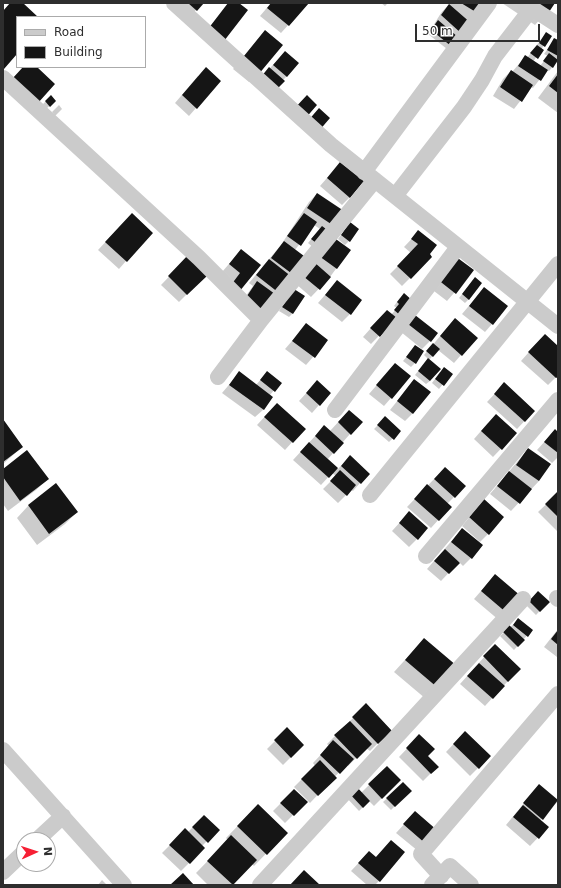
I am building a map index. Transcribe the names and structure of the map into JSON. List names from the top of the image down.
{
  "legend": ["Road", "Building"],
  "scale_bar": "50 m",
  "north": "right"
}
